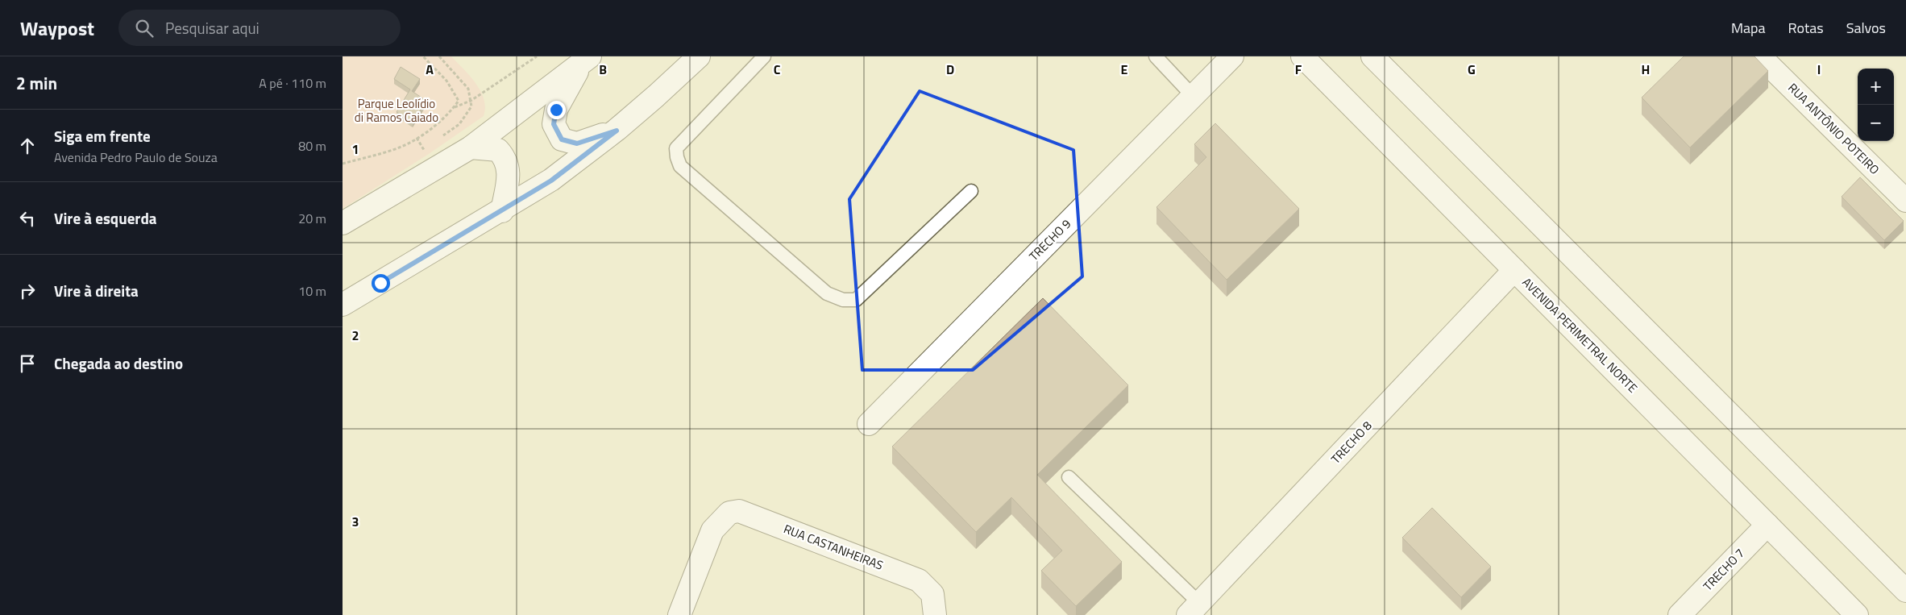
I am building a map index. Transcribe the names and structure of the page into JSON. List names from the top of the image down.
{
  "streets": {
    "main road": [
      "RUA ANTÔNIO POTEIRO",
      "TRECHO 9",
      "AVENIDA PERIMETRAL NORTE",
      "TRECHO 8",
      "RUA CASTANHEIRAS",
      "TRECHO 7"
    ]
  },
  "crossings": [
    ["AVENIDA PERIMETRAL NORTE", "TRECHO 8"],
    ["AVENIDA PERIMETRAL NORTE", "TRECHO 7"]
  ],
  "parks": ["Parque Leolídio di Ramos Caiado"],
  "page": {
    "header": "Waypost",
    "search": "Pesquisar aqui",
    "nav": ["Mapa", "Rotas", "Salvos"],
    "heading": ["2 min", "A pé · 110 m"],
    "map_buttons": ["+", "−"],
    "list": [
      ["Siga em frente", "Avenida Pedro Paulo de Souza", "80 m"],
      ["Vire à esquerda", "20 m"],
      ["Vire à direita", "10 m"],
      "Chegada ao destino"
    ]
  },
  "grid": {
    "columns": [
      "A",
      "B",
      "C",
      "D",
      "E",
      "F",
      "G",
      "H",
      "I"
    ],
    "rows": ["1", "2", "3"]
  }
}
